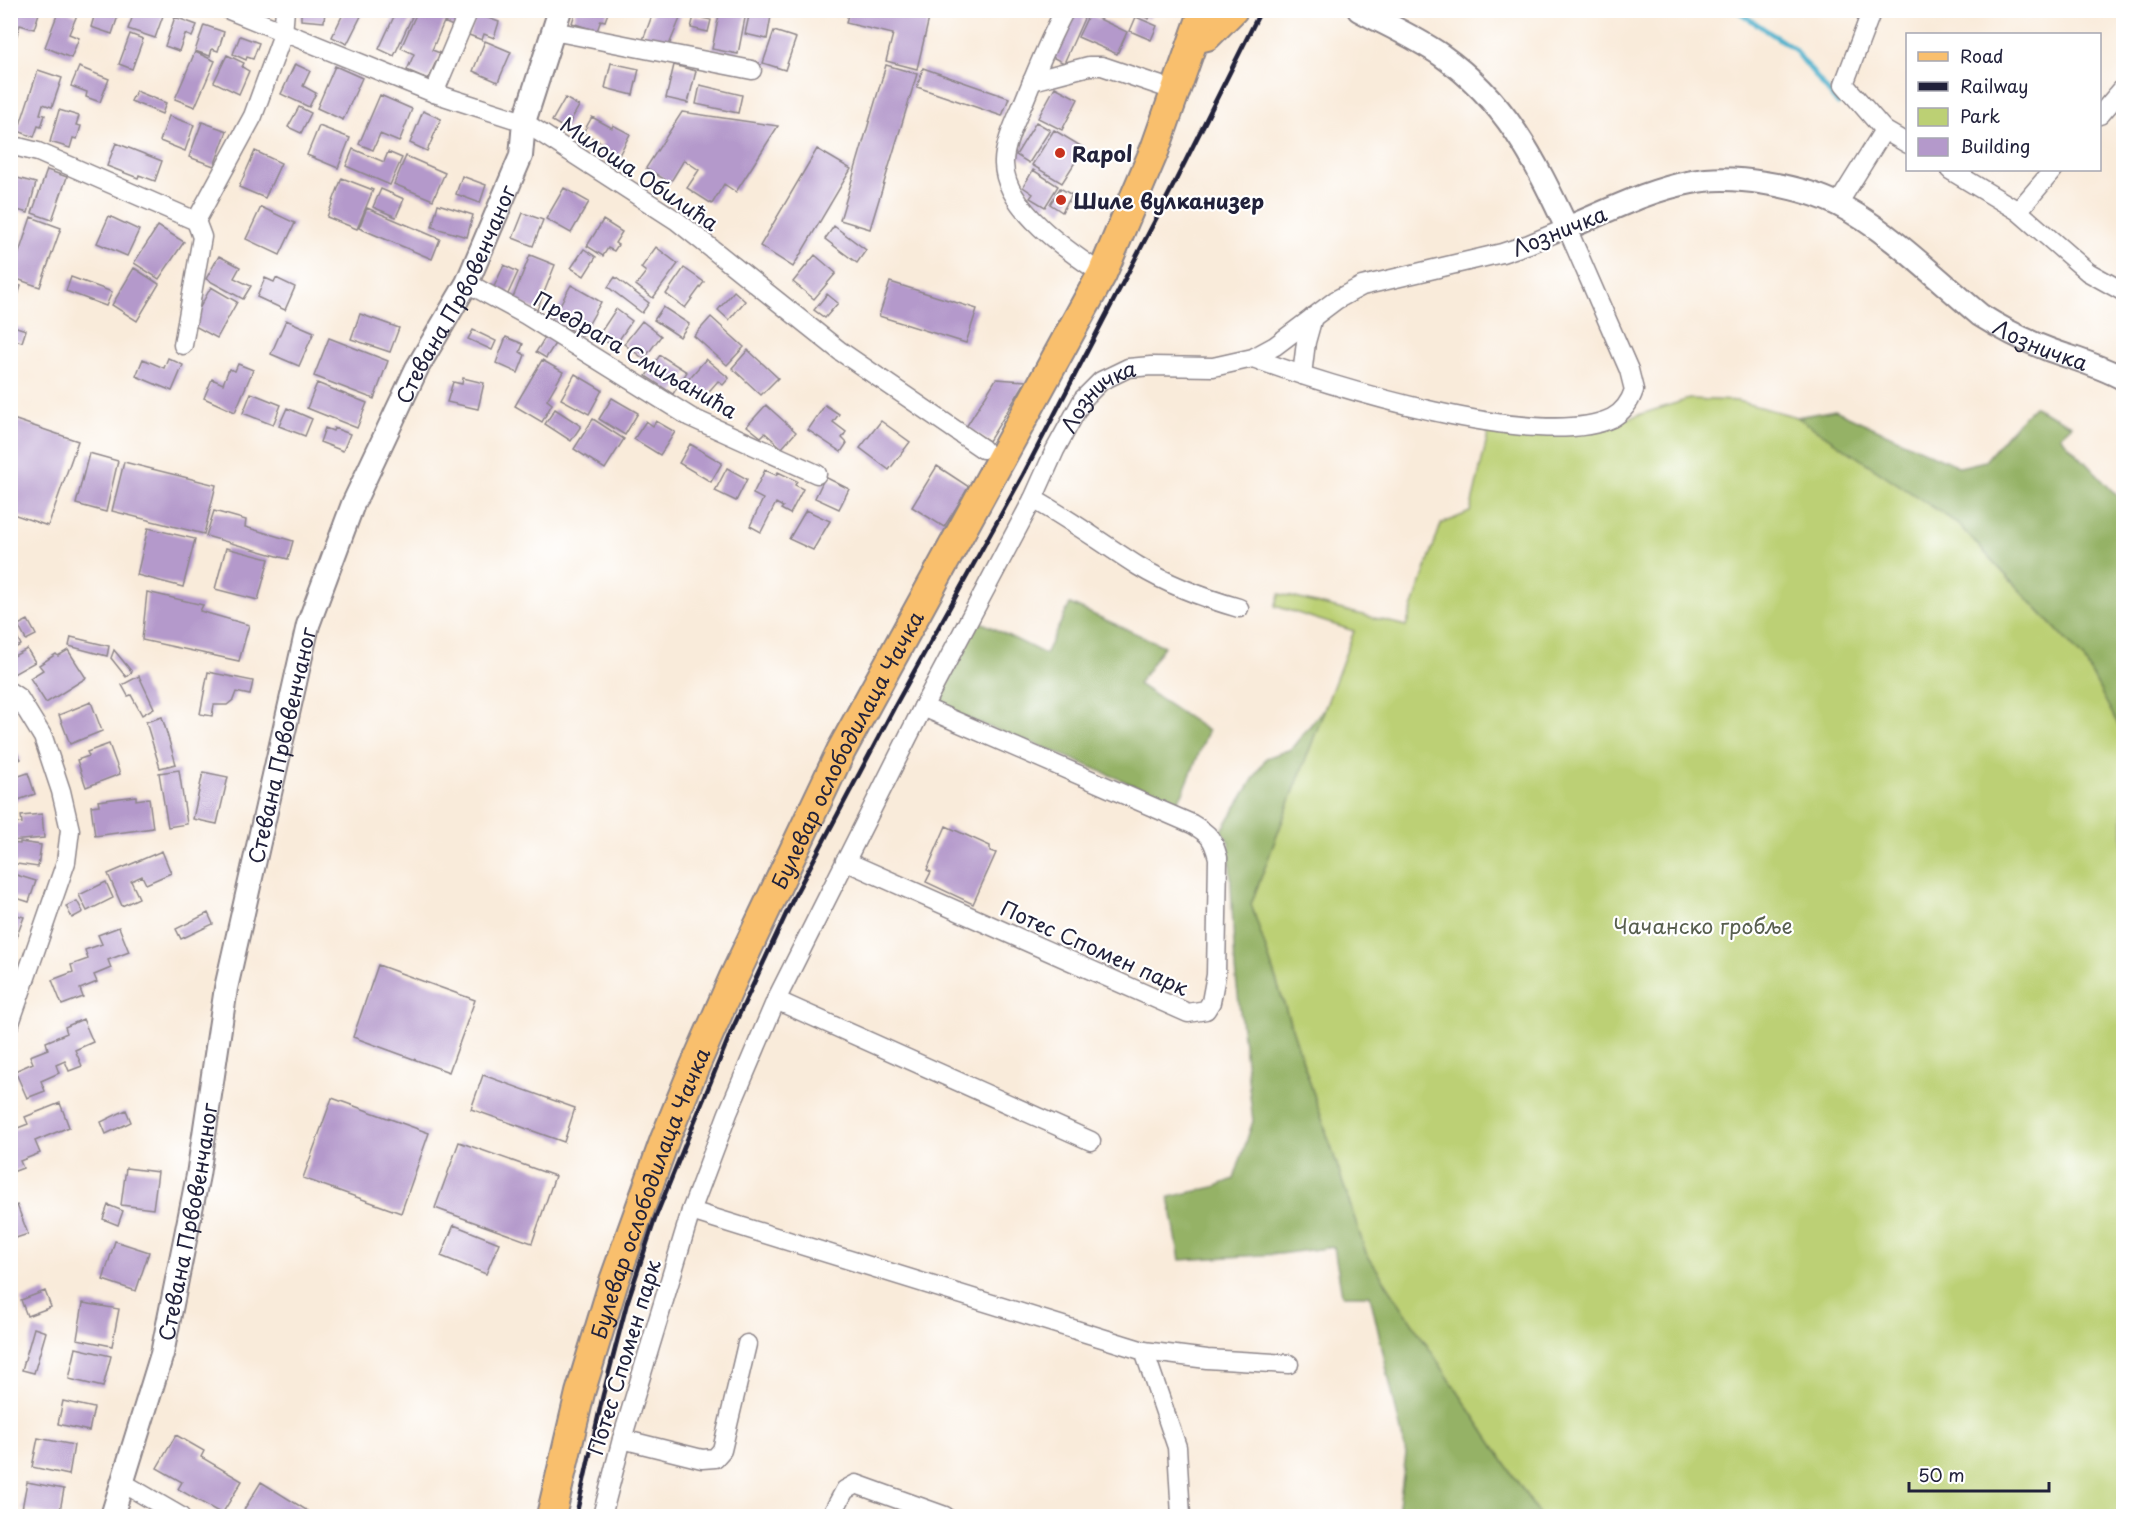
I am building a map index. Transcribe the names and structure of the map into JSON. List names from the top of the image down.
{
  "streets": {
    "main road": ["Булевар ослободилаца Чачка"],
    "street": [
      "Милоша Обилића",
      "Лозничка",
      "Стевана Првовенчаног",
      "Предрага Смиљанића",
      "Потес Спомен парк"
    ]
  },
  "crossings": [
    ["Милоша Обилића", "Стевана Првовенчаног"],
    ["Лозничка", "Потес Спомен парк"],
    ["Стевана Првовенчаног", "Предрага Смиљанића"]
  ],
  "parks": ["Чачанско гробље"],
  "places": ["Rapol", "Шиле вулканизер"],
  "legend": [
    "Road",
    "Railway",
    "Park",
    "Building"
  ],
  "scale_bar": "50 m"
}
